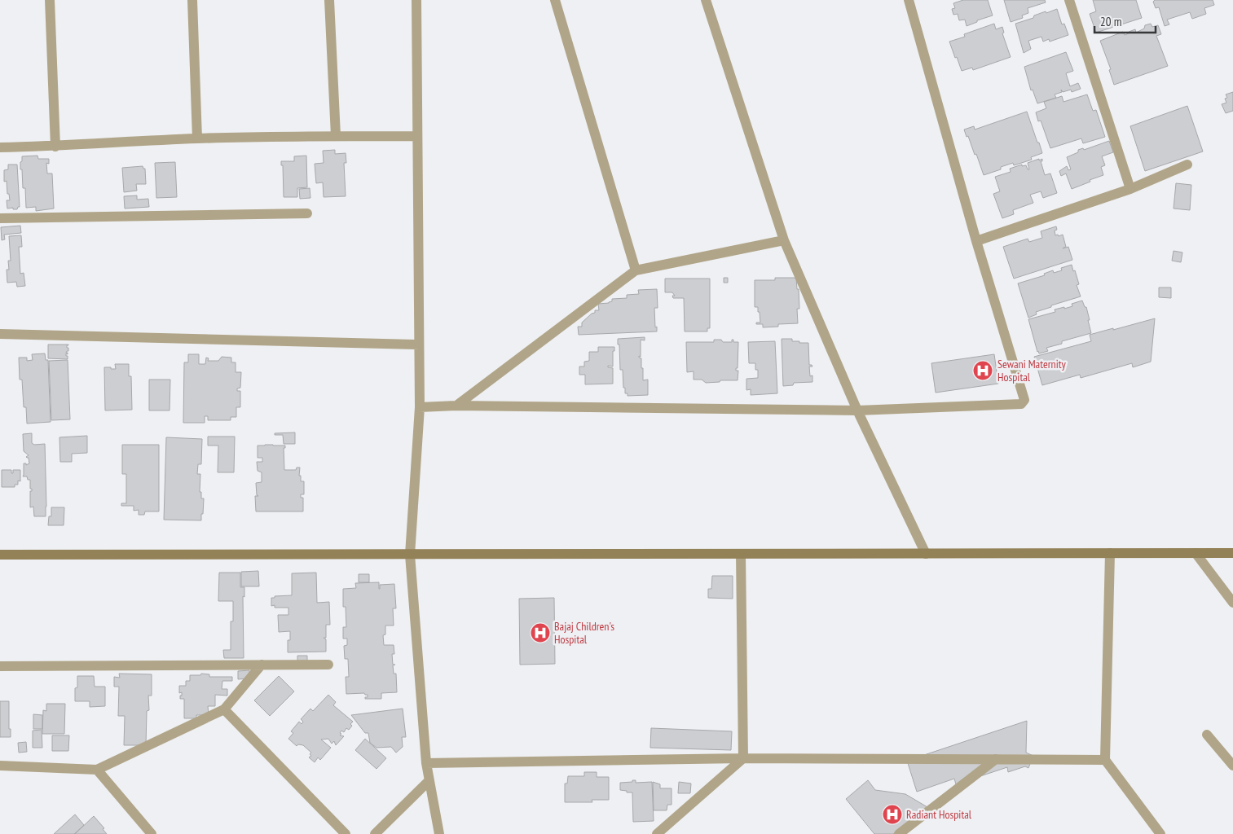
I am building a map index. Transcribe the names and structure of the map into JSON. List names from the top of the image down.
{
  "places": {
    "hospital": ["Sewani Maternity Hospital", "Bajaj Children's Hospital", "Radiant Hospital"]
  },
  "scale_bar": "20 m"
}
